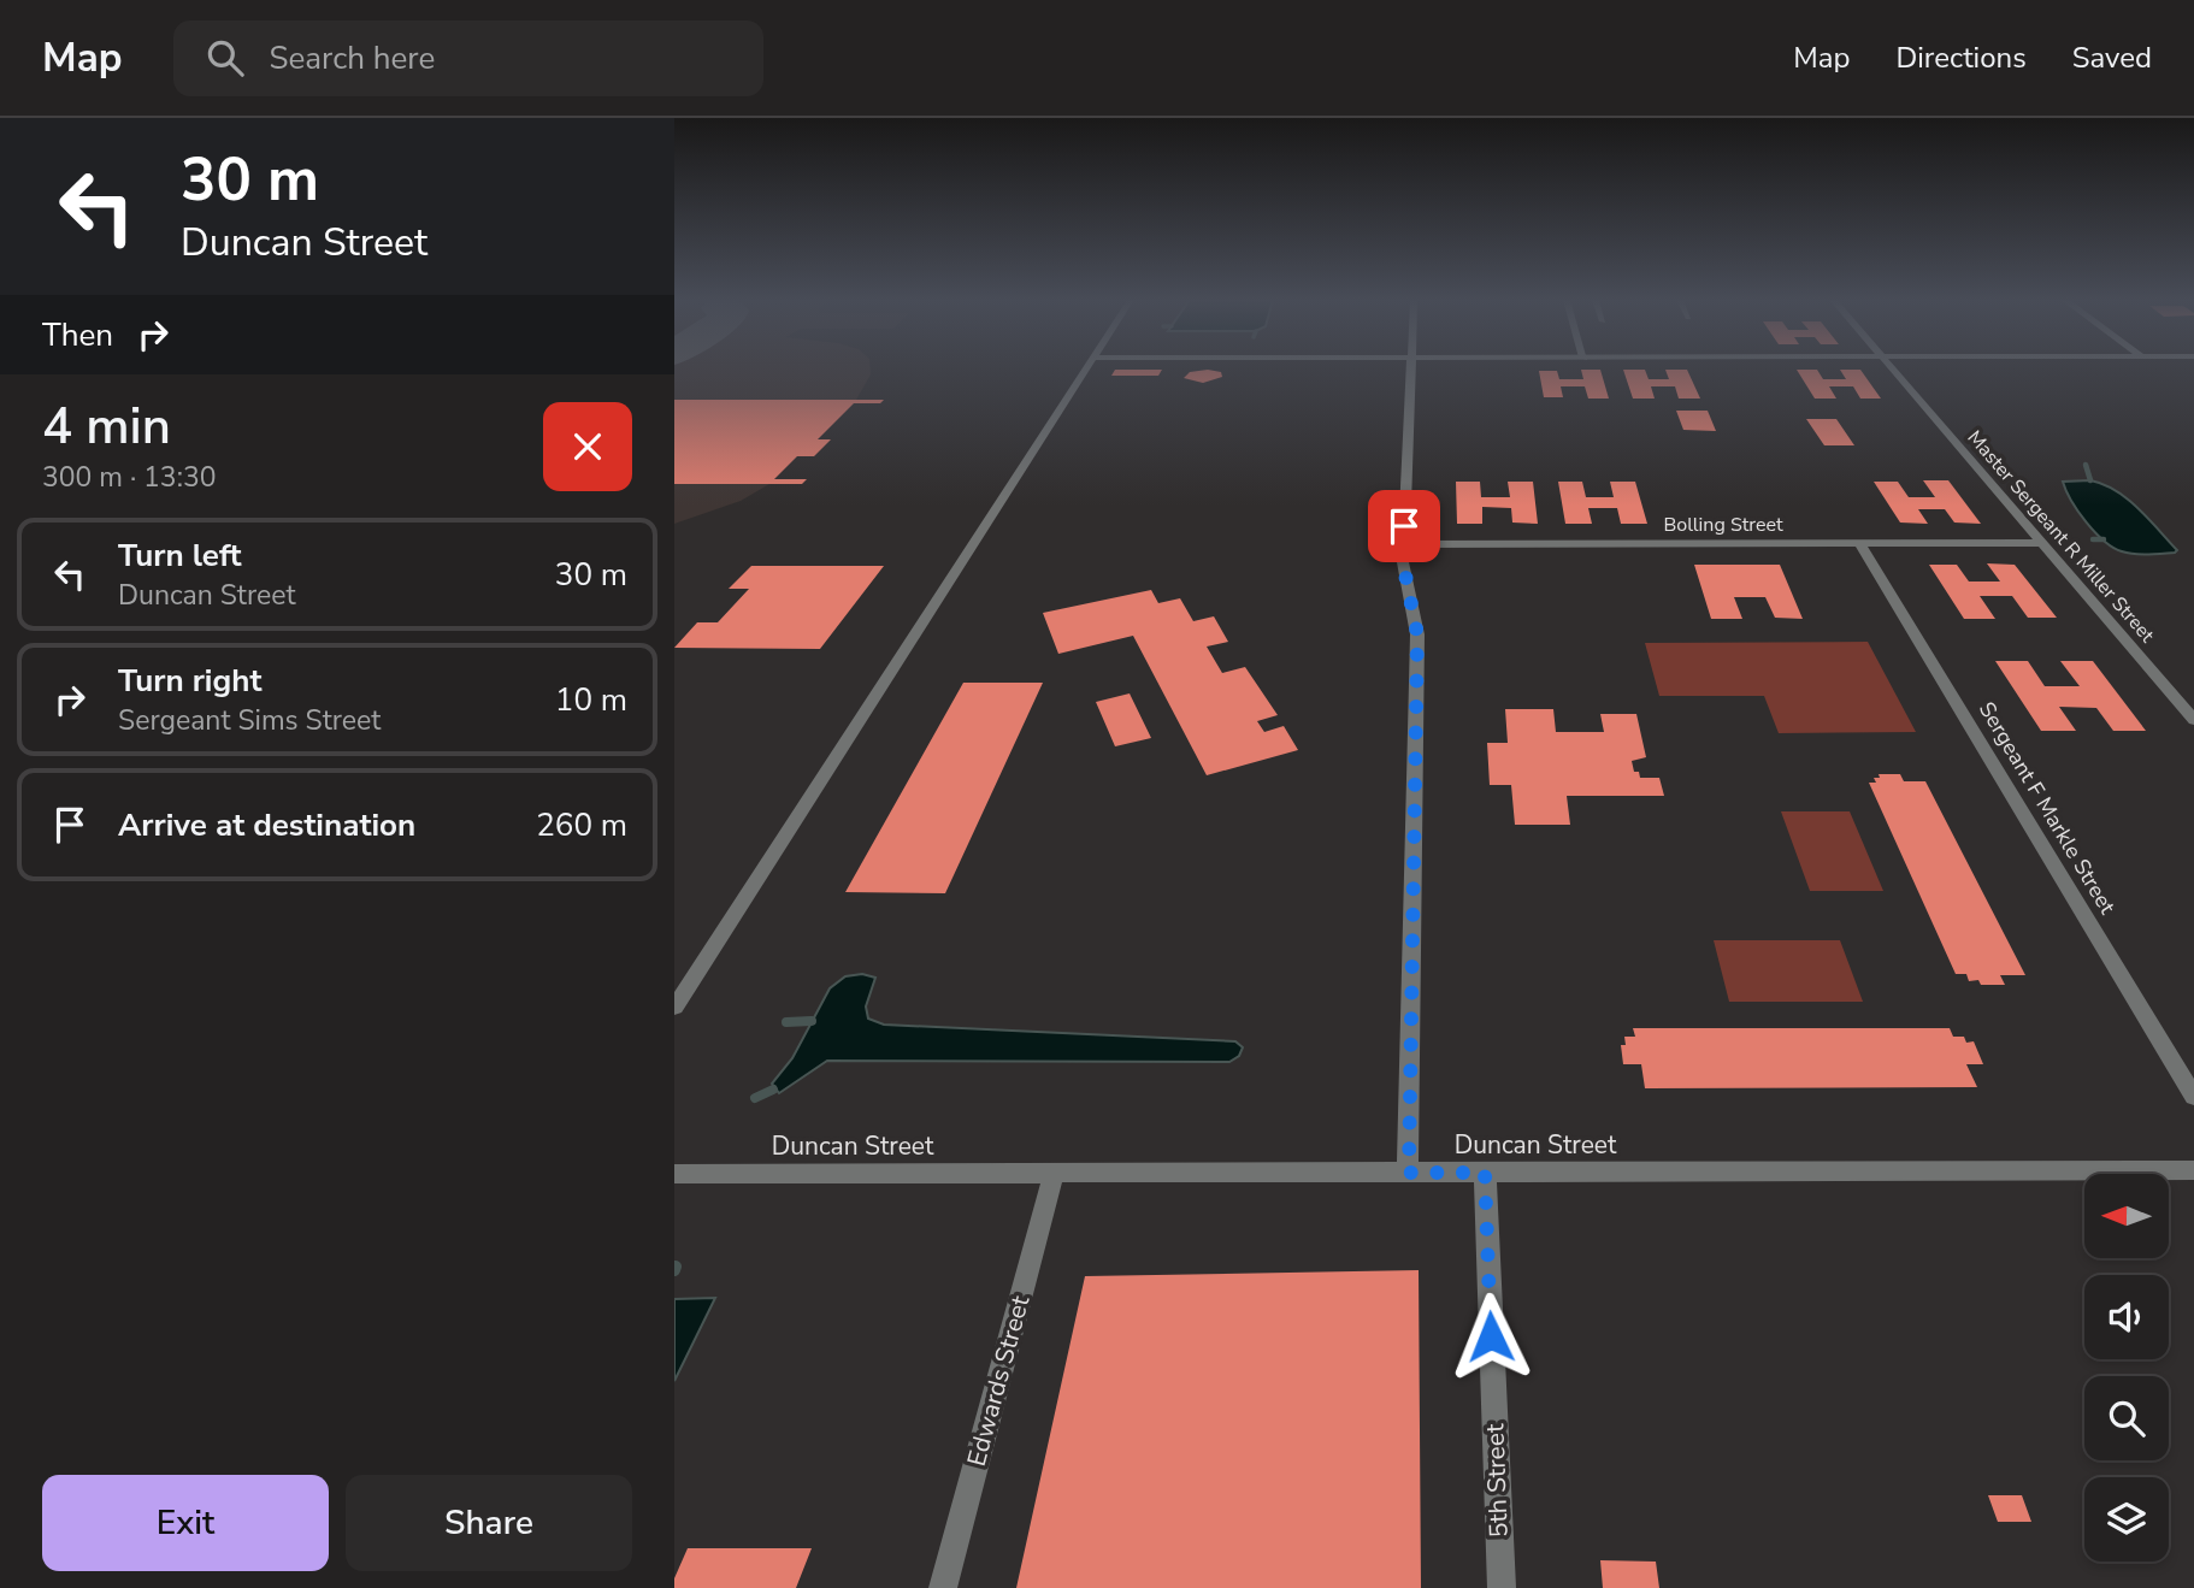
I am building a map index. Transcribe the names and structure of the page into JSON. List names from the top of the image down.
{
  "streets": {
    "street": [
      "Bolling Street",
      "Master Sergeant R Miller Street",
      "Sergeant F Markle Street",
      "Duncan Street",
      "Edwards Street",
      "5th Street"
    ]
  },
  "crossings": [
    ["Bolling Street", "Master Sergeant R Miller Street"],
    ["Bolling Street", "Sergeant F Markle Street"],
    ["Duncan Street", "Edwards Street"],
    ["Duncan Street", "5th Street"]
  ],
  "north": "left",
  "page": {
    "header": "Map",
    "search": "Search here",
    "nav": ["Map", "Directions", "Saved"],
    "turn": ["30 m", "Duncan Street"],
    "then": "Then",
    "heading": ["4 min", "300 m · 13:30"],
    "list": [
      {
        "name": "Turn left",
        "note": "Duncan Street",
        "value": "30 m"
      },
      {
        "name": "Turn right",
        "note": "Sergeant Sims Street",
        "value": "10 m"
      },
      {
        "name": "Arrive at destination",
        "value": "260 m"
      }
    ],
    "buttons": ["Exit", "Share"]
  }
}
